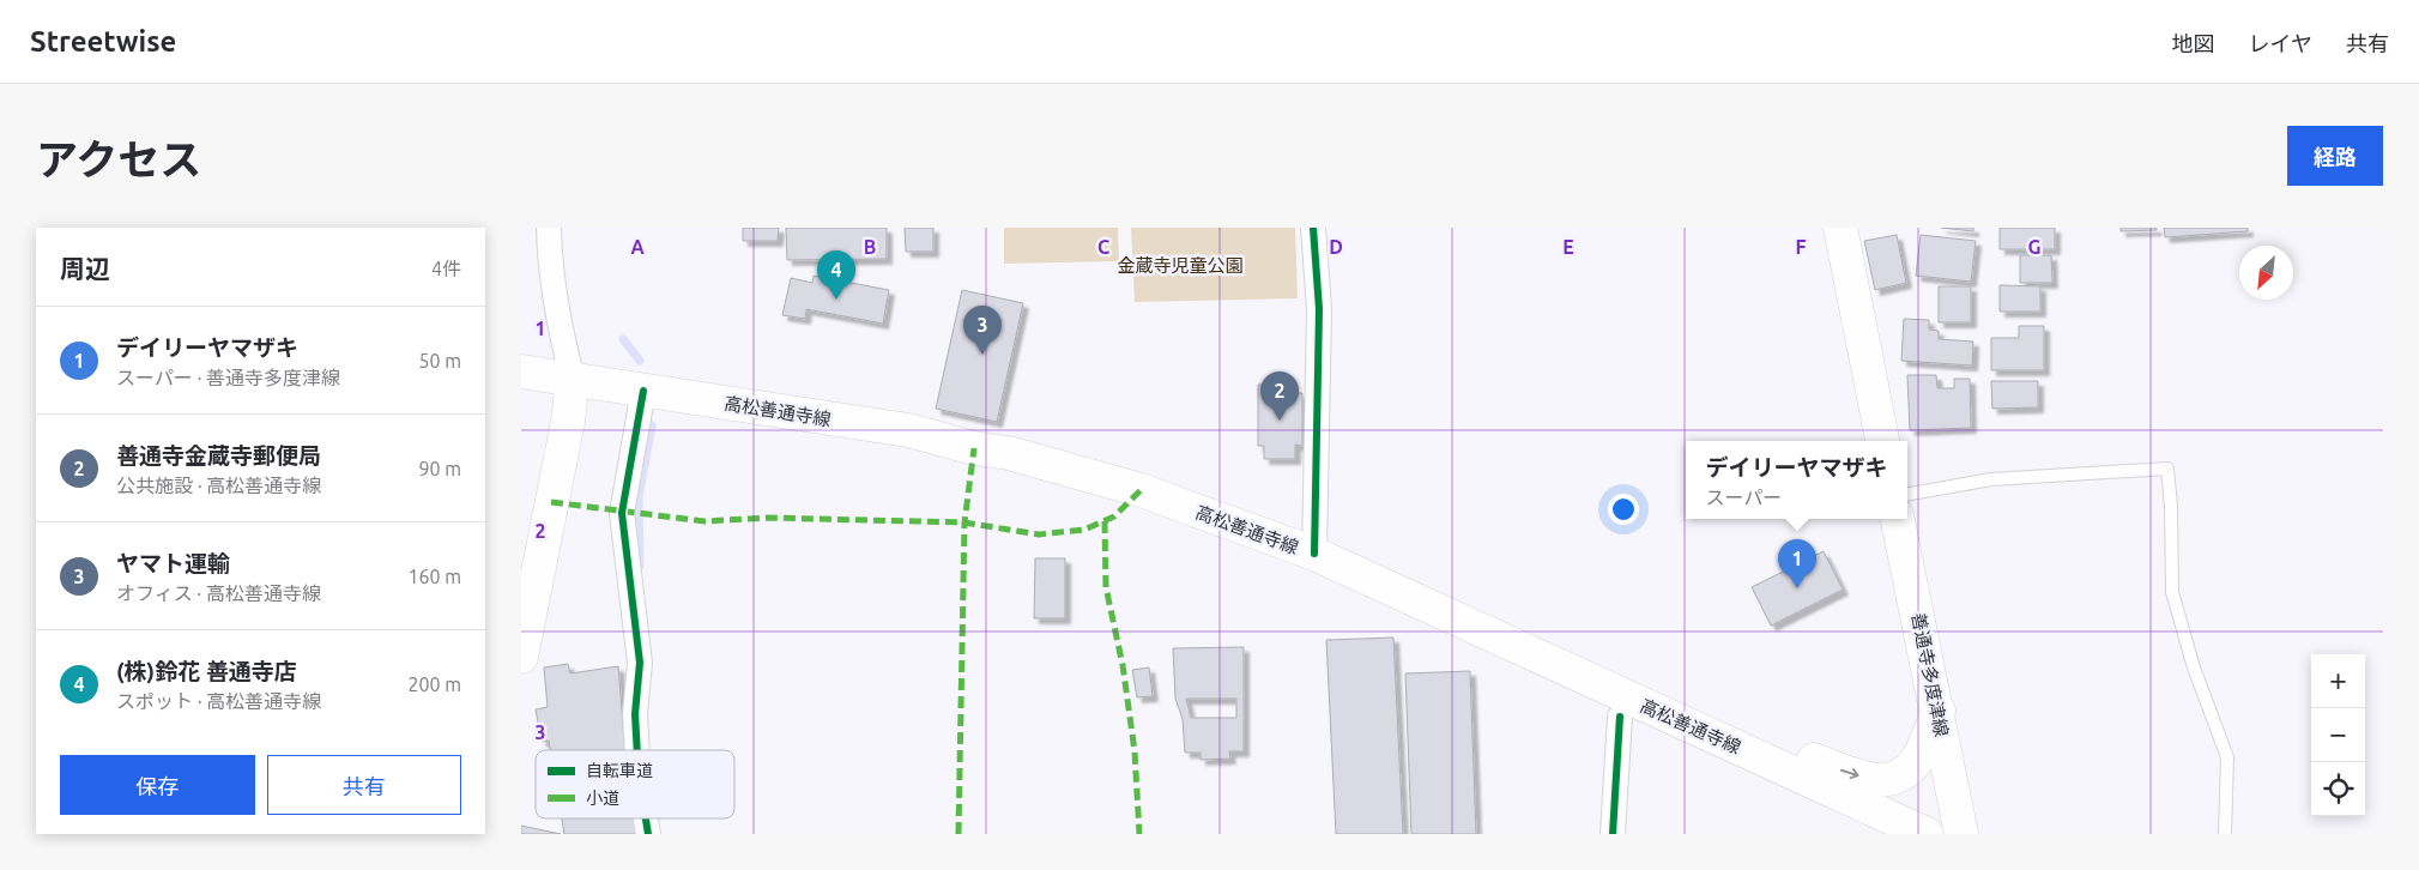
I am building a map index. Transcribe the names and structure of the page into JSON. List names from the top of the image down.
{
  "streets": {
    "main road": ["高松善通寺線", "善通寺多度津線"]
  },
  "parks": ["金蔵寺児童公園"],
  "legend": ["自転車道", "小道"],
  "north": "bottom left",
  "page": {
    "header": "Streetwise",
    "nav": ["地図", "レイヤ", "共有"],
    "title": "アクセス",
    "buttons": [
      "経路",
      ["保存", "共有"]
    ],
    "heading": ["周辺", "4件"],
    "pins": [
      "4",
      "3",
      "2",
      "1"
    ],
    "list": [
      {
        "mark": "1",
        "name": "デイリーヤマザキ",
        "note": "スーパー · 善通寺多度津線",
        "value": "50 m"
      },
      {
        "mark": "2",
        "name": "善通寺金蔵寺郵便局",
        "note": "公共施設 · 高松善通寺線",
        "value": "90 m"
      },
      {
        "mark": "3",
        "name": "ヤマト運輸",
        "note": "オフィス · 高松善通寺線",
        "value": "160 m"
      },
      {
        "mark": "4",
        "name": "(株)鈴花 善通寺店",
        "note": "スポット · 高松善通寺線",
        "value": "200 m"
      }
    ],
    "popup": ["デイリーヤマザキ", "スーパー"],
    "map_buttons": ["+", "−"]
  },
  "grid": {
    "columns": [
      "A",
      "B",
      "C",
      "D",
      "E",
      "F",
      "G"
    ],
    "rows": ["1", "2", "3"]
  }
}
